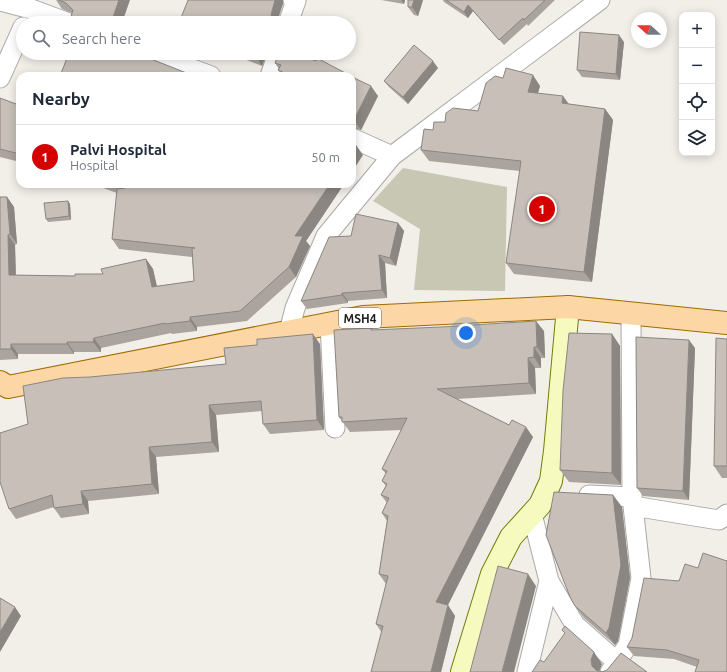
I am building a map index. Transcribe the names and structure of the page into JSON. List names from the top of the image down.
{
  "streets": {
    "main road": ["MSH4"]
  },
  "north": "left",
  "page": {
    "map_buttons": ["+", "−"],
    "search": "Search here",
    "heading": "Nearby",
    "list": [
      {
        "mark": "1",
        "name": "Palvi Hospital",
        "note": "Hospital",
        "value": "50 m"
      }
    ],
    "pins": "1"
  }
}
